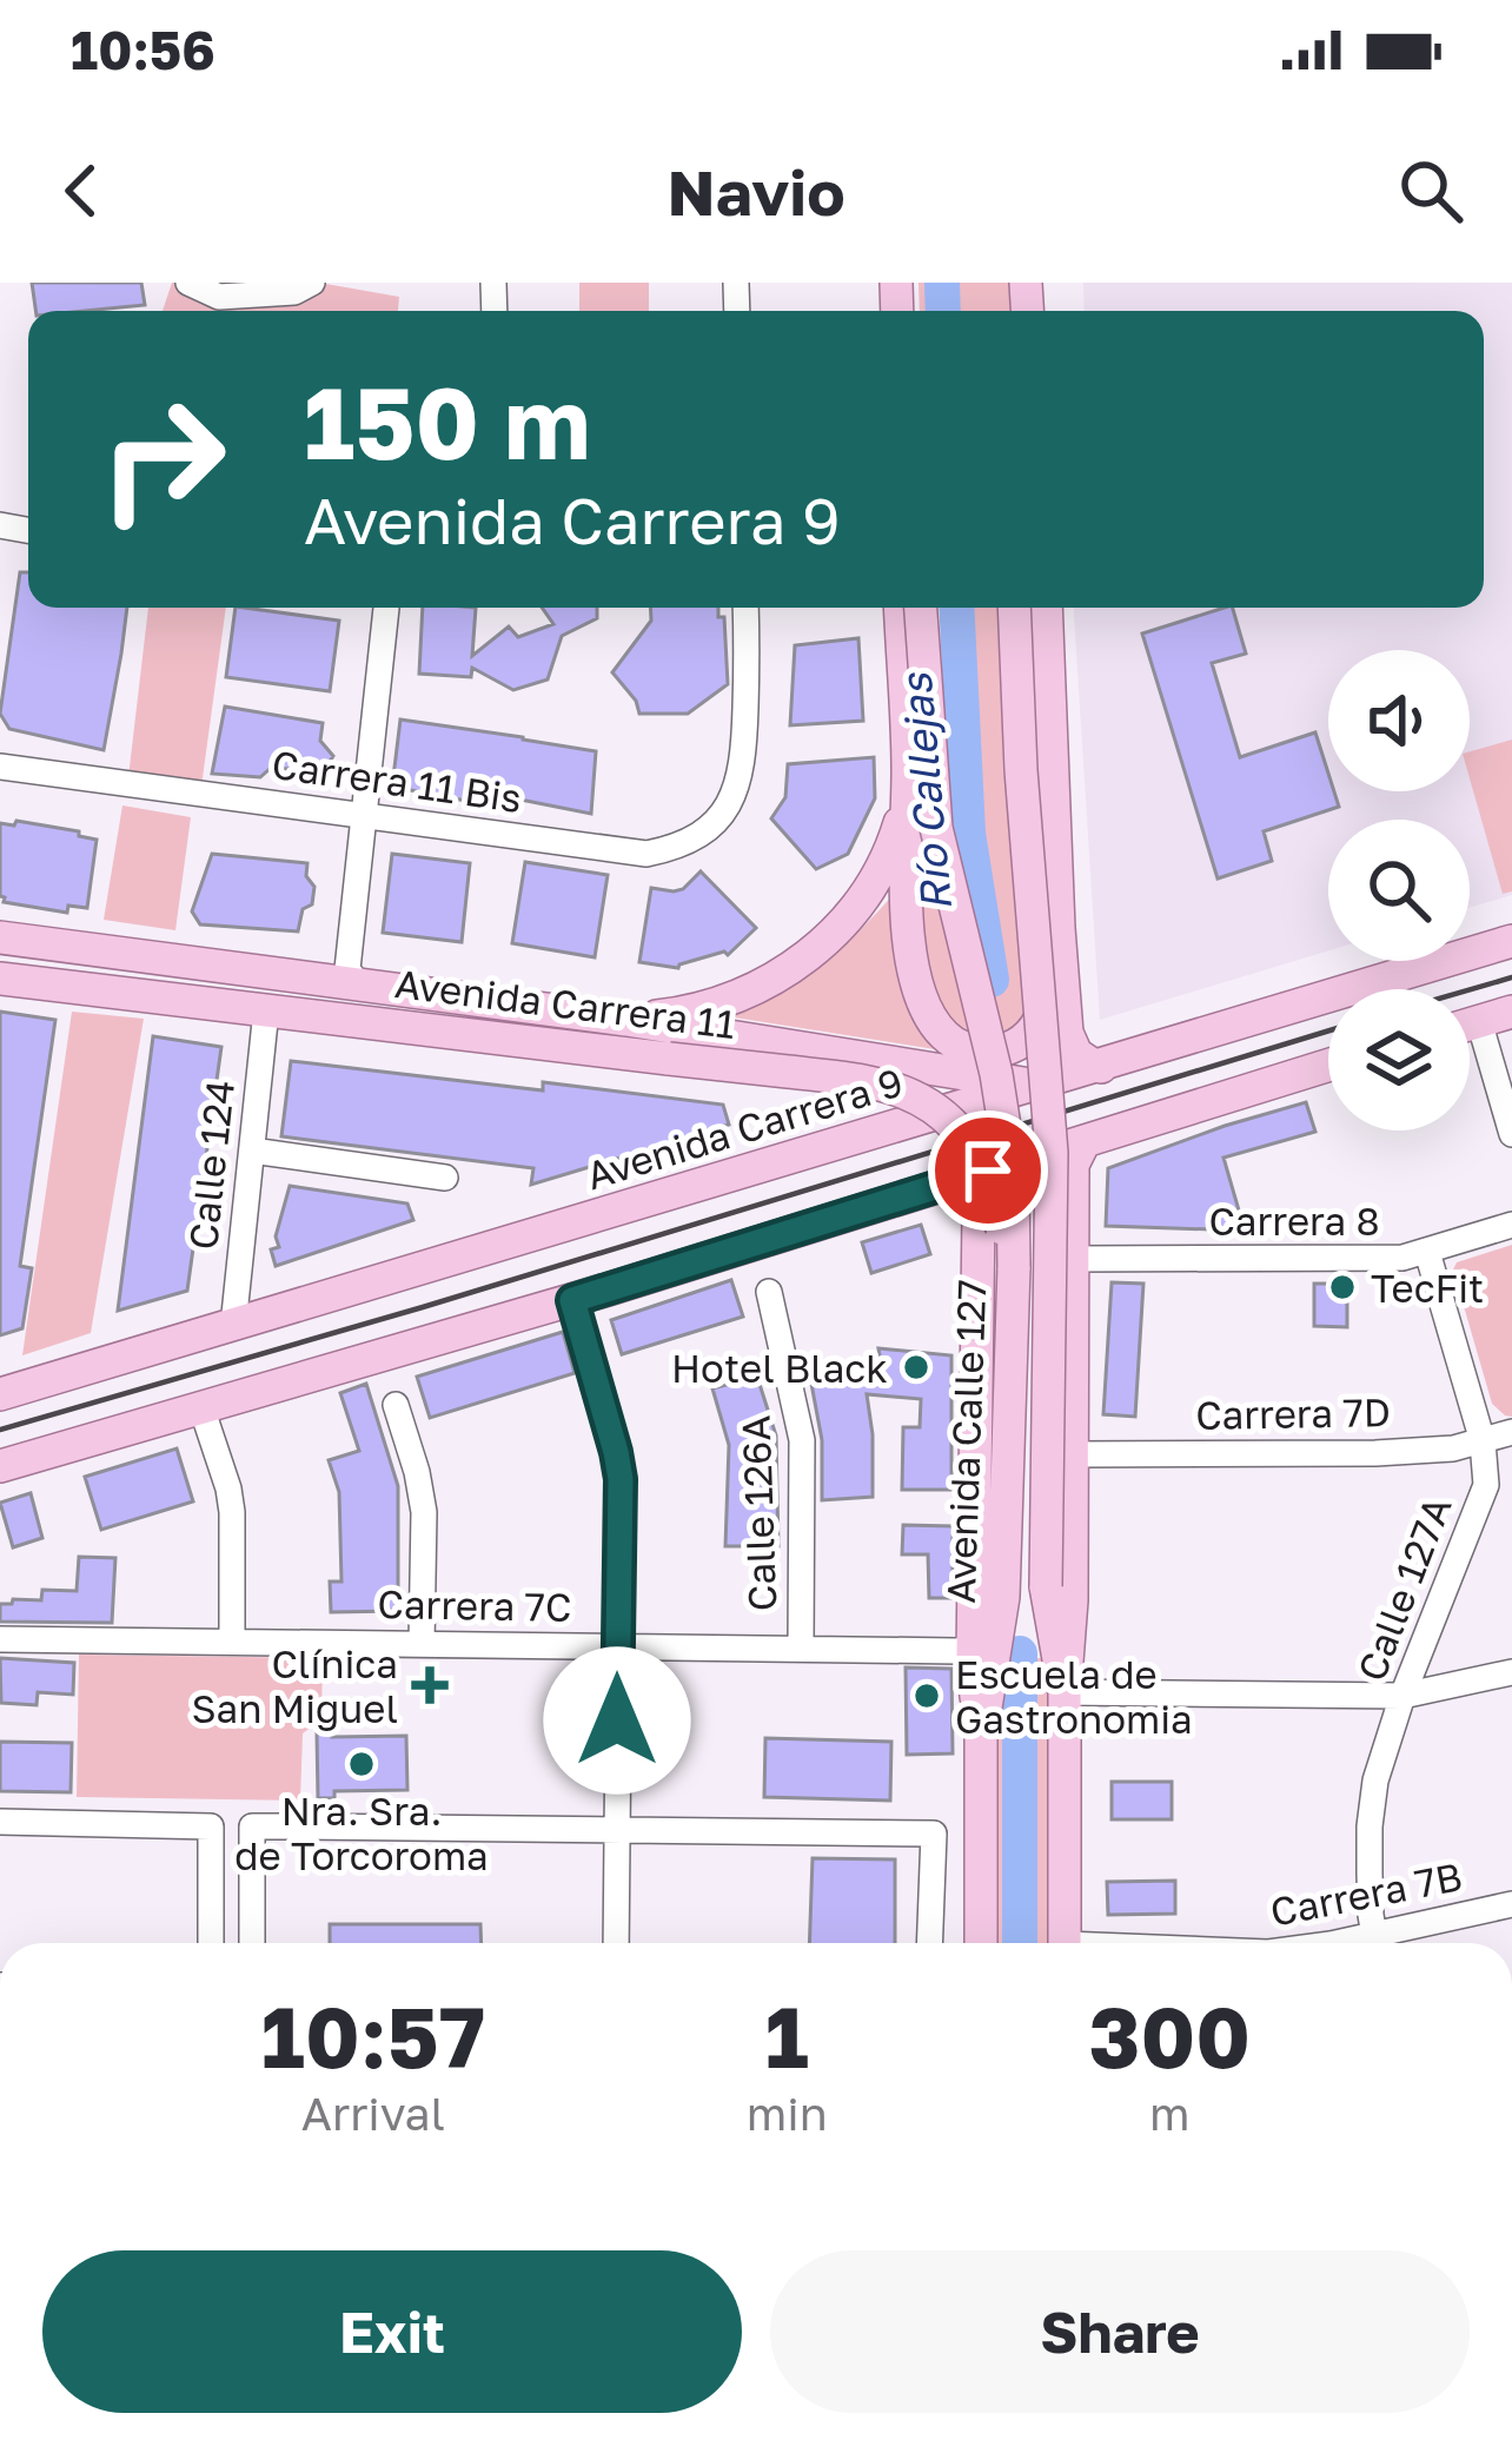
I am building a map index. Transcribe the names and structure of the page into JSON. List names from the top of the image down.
{
  "streets": {
    "main road": ["Avenida Carrera 11", "Avenida Carrera 9", "Avenida Calle 127"],
    "street": [
      "Carrera 11 Bis",
      "Calle 124",
      "Carrera 8",
      "Carrera 7D",
      "Calle 126A",
      "Calle 127A",
      "Carrera 7C",
      "Carrera 7B"
    ]
  },
  "crossings": [
    ["Avenida Carrera 11", "Avenida Carrera 9"],
    ["Avenida Carrera 11", "Calle 124"],
    ["Avenida Carrera 11", "Avenida Calle 127"],
    ["Avenida Carrera 9", "Calle 124"],
    ["Carrera 8", "Calle 127A"],
    ["Carrera 7D", "Calle 127A"],
    ["Calle 126A", "Carrera 7C"]
  ],
  "water": ["Río Callejas"],
  "places": {
    "other": [
      "TecFit",
      "Hotel Black",
      "Escuela de Gastronomia",
      "Nra. Sra. de Torcoroma"
    ],
    "health": ["Clínica San Miguel"]
  },
  "page": {
    "status": "10:56",
    "header": "Navio",
    "turn": ["150 m", "Avenida Carrera 9"],
    "eta": [
      "10:57",
      "Arrival",
      "1",
      "min",
      "300",
      "m"
    ],
    "buttons": ["Exit", "Share"]
  }
}
